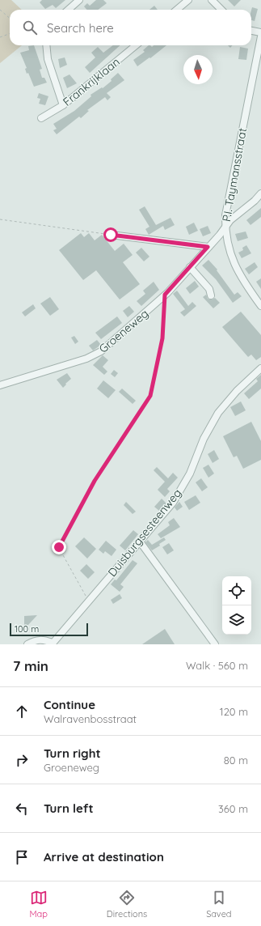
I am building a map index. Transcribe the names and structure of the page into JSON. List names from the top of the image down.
{
  "streets": {
    "street": [
      "Frankrijklaan",
      "P.I. Taymansstraat",
      "Groeneweg",
      "Duisburgsesteenweg"
    ]
  },
  "crossings": [
    ["P.I. Taymansstraat", "Groeneweg"]
  ],
  "scale_bar": "100 m",
  "north": "bottom",
  "page": {
    "search": "Search here",
    "scale": "100 m",
    "heading": ["7 min", "Walk · 560 m"],
    "list": [
      ["Continue", "Walravenbosstraat", "120 m"],
      ["Turn right", "Groeneweg", "80 m"],
      ["Turn left", "360 m"],
      "Arrive at destination"
    ],
    "nav": ["Map", "Directions", "Saved"]
  }
}
